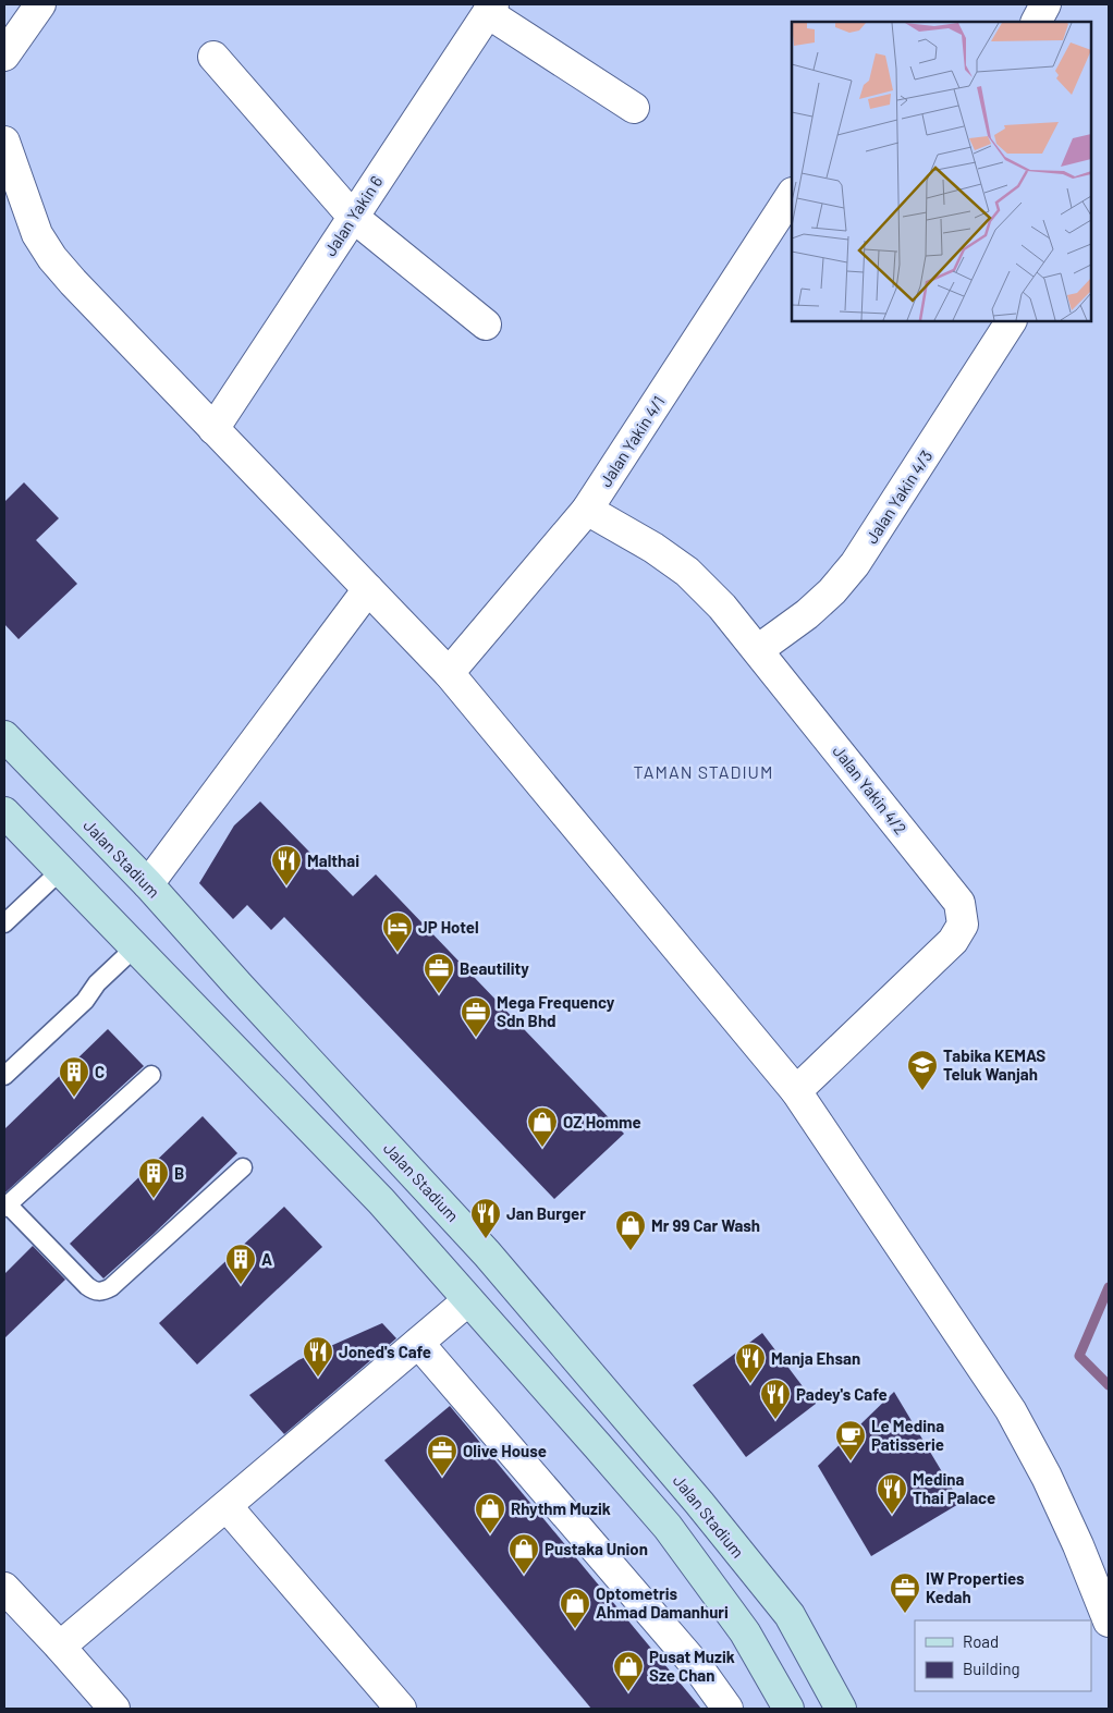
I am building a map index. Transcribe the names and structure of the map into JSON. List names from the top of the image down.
{
  "streets": {
    "main road": ["Jalan Stadium"],
    "street": [
      "Jalan Yakin 6",
      "Jalan Yakin 4/1",
      "Jalan Yakin 4/3",
      "Jalan Yakin 4/2"
    ]
  },
  "crossings": [
    ["Jalan Yakin 4/1", "Jalan Yakin 4/2"],
    ["Jalan Yakin 4/3", "Jalan Yakin 4/2"]
  ],
  "districts": ["TAMAN STADIUM"],
  "places": {
    "restaurant": [
      "Malthai",
      "Jan Burger",
      "Joned's Cafe",
      "Manja Ehsan",
      "Padey's Cafe",
      "Medina Thai Palace"
    ],
    "hotel": ["JP Hotel"],
    "office": [
      "Beautility",
      "Mega Frequency Sdn Bhd",
      "Olive House",
      "IW Properties Kedah"
    ],
    "school or university": ["Tabika KEMAS Teluk Wanjah"],
    "building": ["C", "B", "A"],
    "shop": [
      "OZ Homme",
      "Mr 99 Car Wash",
      "Rhythm Muzik",
      "Pustaka Union",
      "Optometris Ahmad Damanhuri",
      "Pusat Muzik Sze Chan"
    ],
    "cafe": ["Le Medina Patisserie"]
  },
  "legend": ["Road", "Building"]
}
